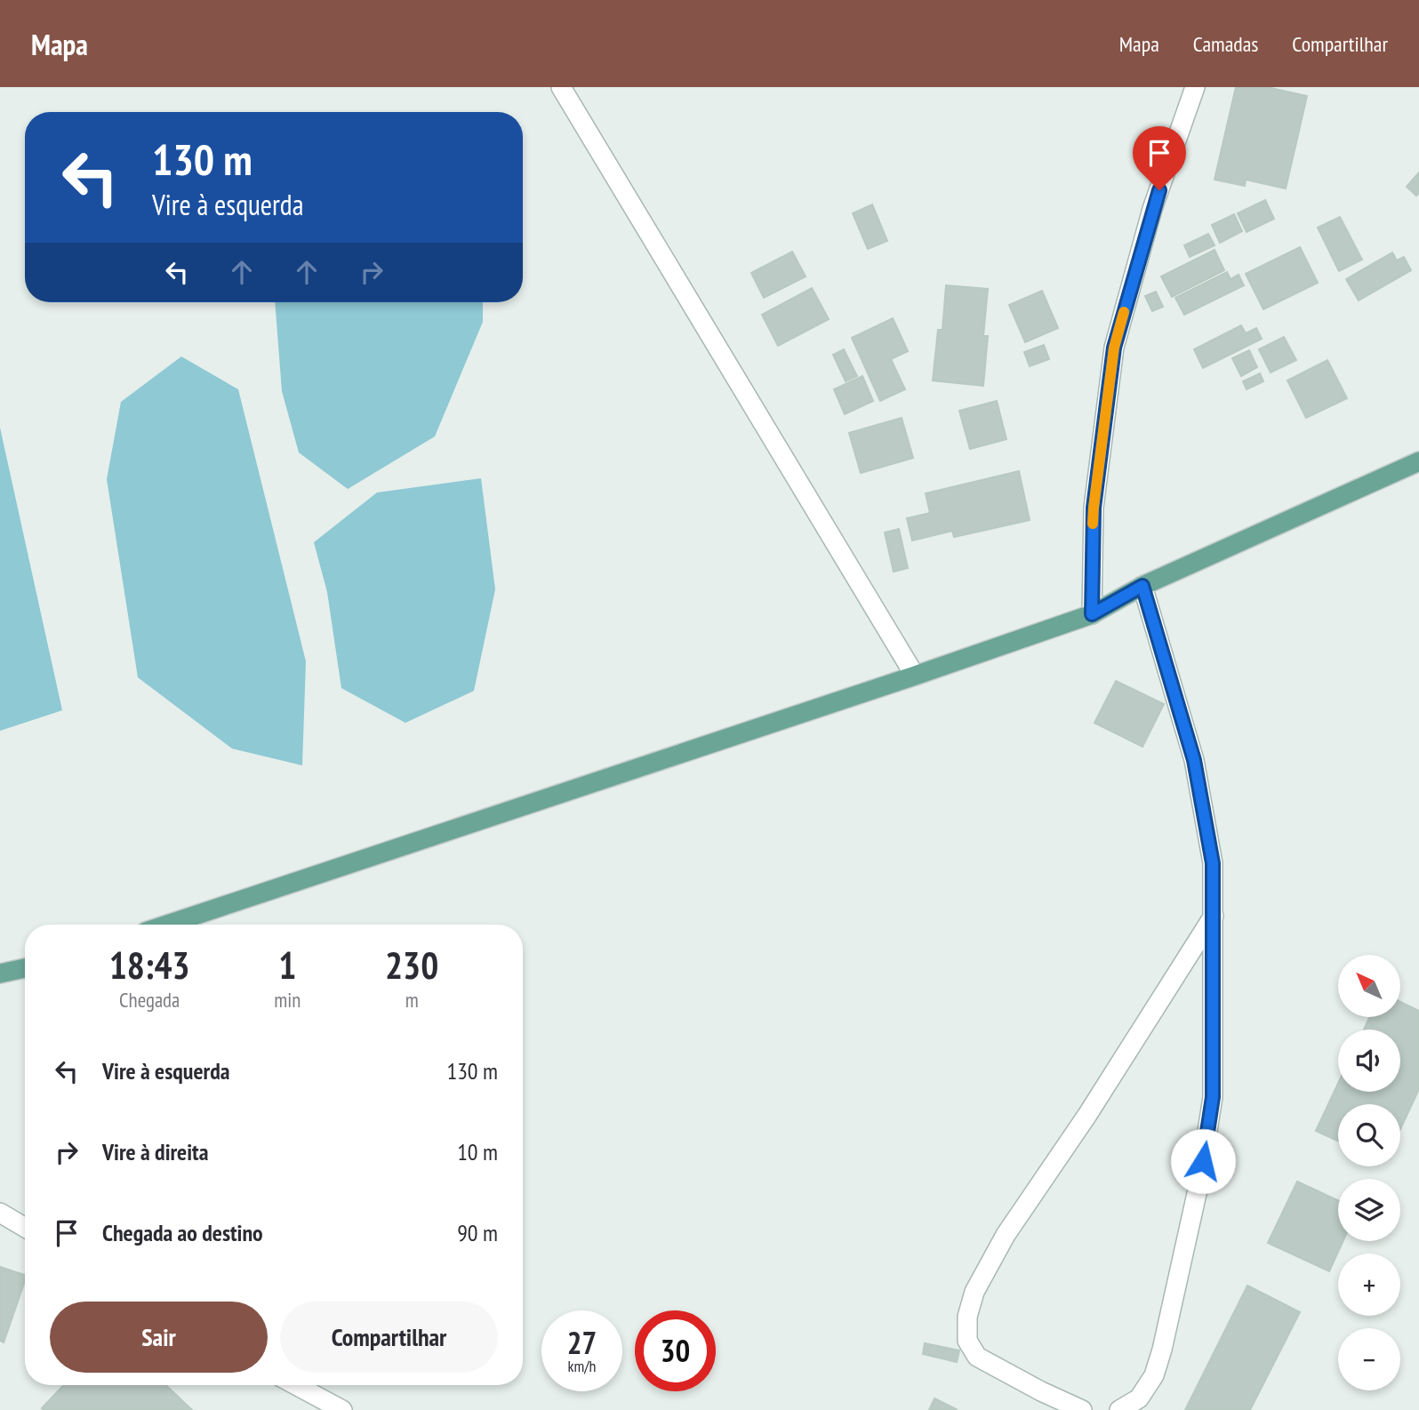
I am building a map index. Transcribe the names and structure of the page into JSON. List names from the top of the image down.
{
  "north": "top left",
  "page": {
    "header": "Mapa",
    "nav": ["Mapa", "Camadas", "Compartilhar"],
    "turn": ["130 m", "Vire à esquerda"],
    "eta": [
      "18:43",
      "Chegada",
      "1",
      "min",
      "230",
      "m"
    ],
    "map_buttons": ["+", "−"],
    "list": [
      {
        "name": "Vire à esquerda",
        "value": "130 m"
      },
      {
        "name": "Vire à direita",
        "value": "10 m"
      },
      {
        "name": "Chegada ao destino",
        "value": "90 m"
      }
    ],
    "buttons": ["Sair", "Compartilhar"],
    "speed": "27 km/h",
    "limit": "30"
  }
}
